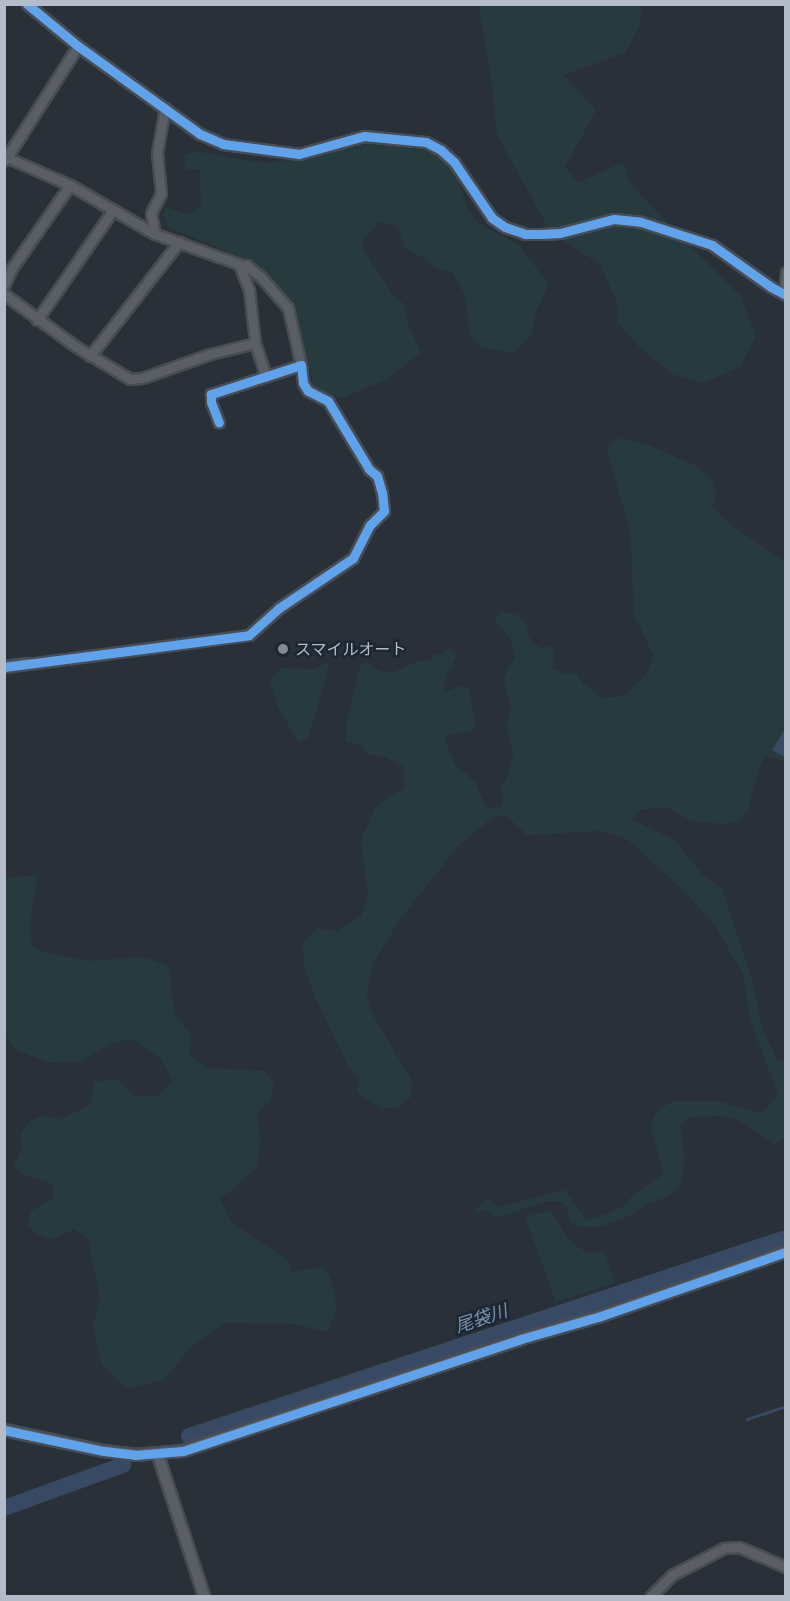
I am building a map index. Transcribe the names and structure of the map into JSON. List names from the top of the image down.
{
  "water": ["尾袋川"],
  "places": ["スマイルオート"]
}
